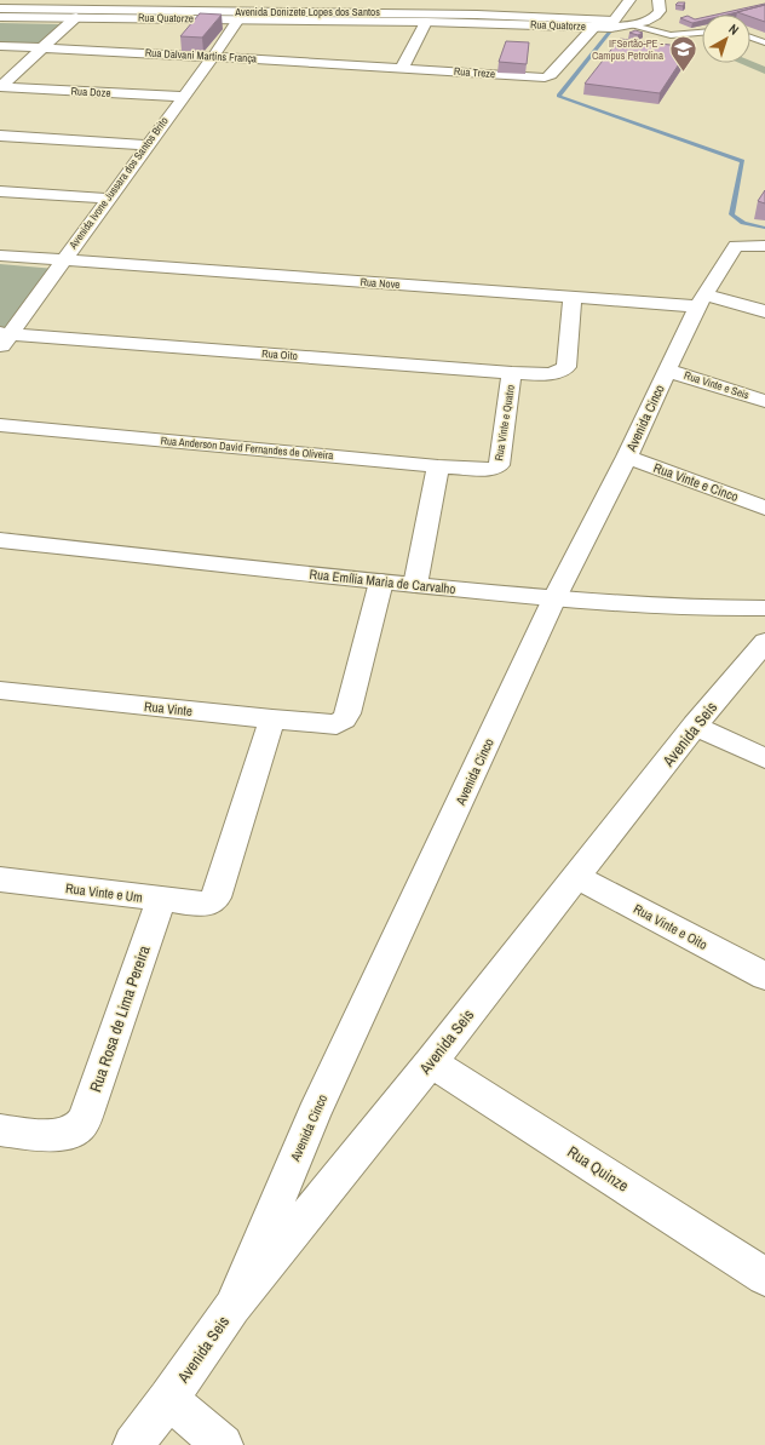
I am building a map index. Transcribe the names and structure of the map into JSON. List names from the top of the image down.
{
  "streets": {
    "street": [
      "Avenida Donizete Lopes dos Santos",
      "Rua Quatorze",
      "Rua Dalvani Martins França",
      "Rua Treze",
      "Rua Doze",
      "Avenida Ivone Jussara dos Santos Brito",
      "Rua Nove",
      "Rua Oito",
      "Rua Vinte e Seis",
      "Avenida Cinco",
      "Rua Vinte e Quatro",
      "Rua Anderson David Fernandes de Oliveira",
      "Rua Vinte e Cinco",
      "Rua Emília Maria de Carvalho",
      "Rua Vinte",
      "Avenida Seis",
      "Rua Vinte e Um",
      "Rua Vinte e Oito",
      "Rua Rosa de Lima Pereira",
      "Rua Quinze"
    ]
  },
  "crossings": [
    ["Avenida Donizete Lopes dos Santos", "Rua Quatorze"],
    ["Avenida Donizete Lopes dos Santos", "Avenida Ivone Jussara dos Santos Brito"],
    ["Rua Quatorze", "Rua Treze"],
    ["Rua Quatorze", "Avenida Ivone Jussara dos Santos Brito"],
    ["Rua Dalvani Martins França", "Rua Treze"],
    ["Rua Dalvani Martins França", "Avenida Ivone Jussara dos Santos Brito"],
    ["Rua Doze", "Avenida Ivone Jussara dos Santos Brito"],
    ["Avenida Ivone Jussara dos Santos Brito", "Rua Nove"],
    ["Avenida Ivone Jussara dos Santos Brito", "Rua Oito"],
    ["Rua Nove", "Rua Oito"],
    ["Rua Nove", "Avenida Cinco"],
    ["Rua Oito", "Rua Vinte e Quatro"],
    ["Rua Vinte e Seis", "Avenida Cinco"],
    ["Avenida Cinco", "Rua Vinte e Cinco"],
    ["Avenida Cinco", "Rua Emília Maria de Carvalho"],
    ["Avenida Cinco", "Avenida Seis"],
    ["Rua Vinte e Quatro", "Rua Anderson David Fernandes de Oliveira"],
    ["Rua Emília Maria de Carvalho", "Rua Vinte"],
    ["Rua Vinte", "Rua Vinte e Um"],
    ["Avenida Seis", "Rua Vinte e Oito"],
    ["Avenida Seis", "Rua Quinze"],
    ["Rua Vinte e Um", "Rua Rosa de Lima Pereira"]
  ],
  "places": {
    "school or university": ["IFSertão-PE - Campus Petrolina"]
  },
  "north": "top right"
}
